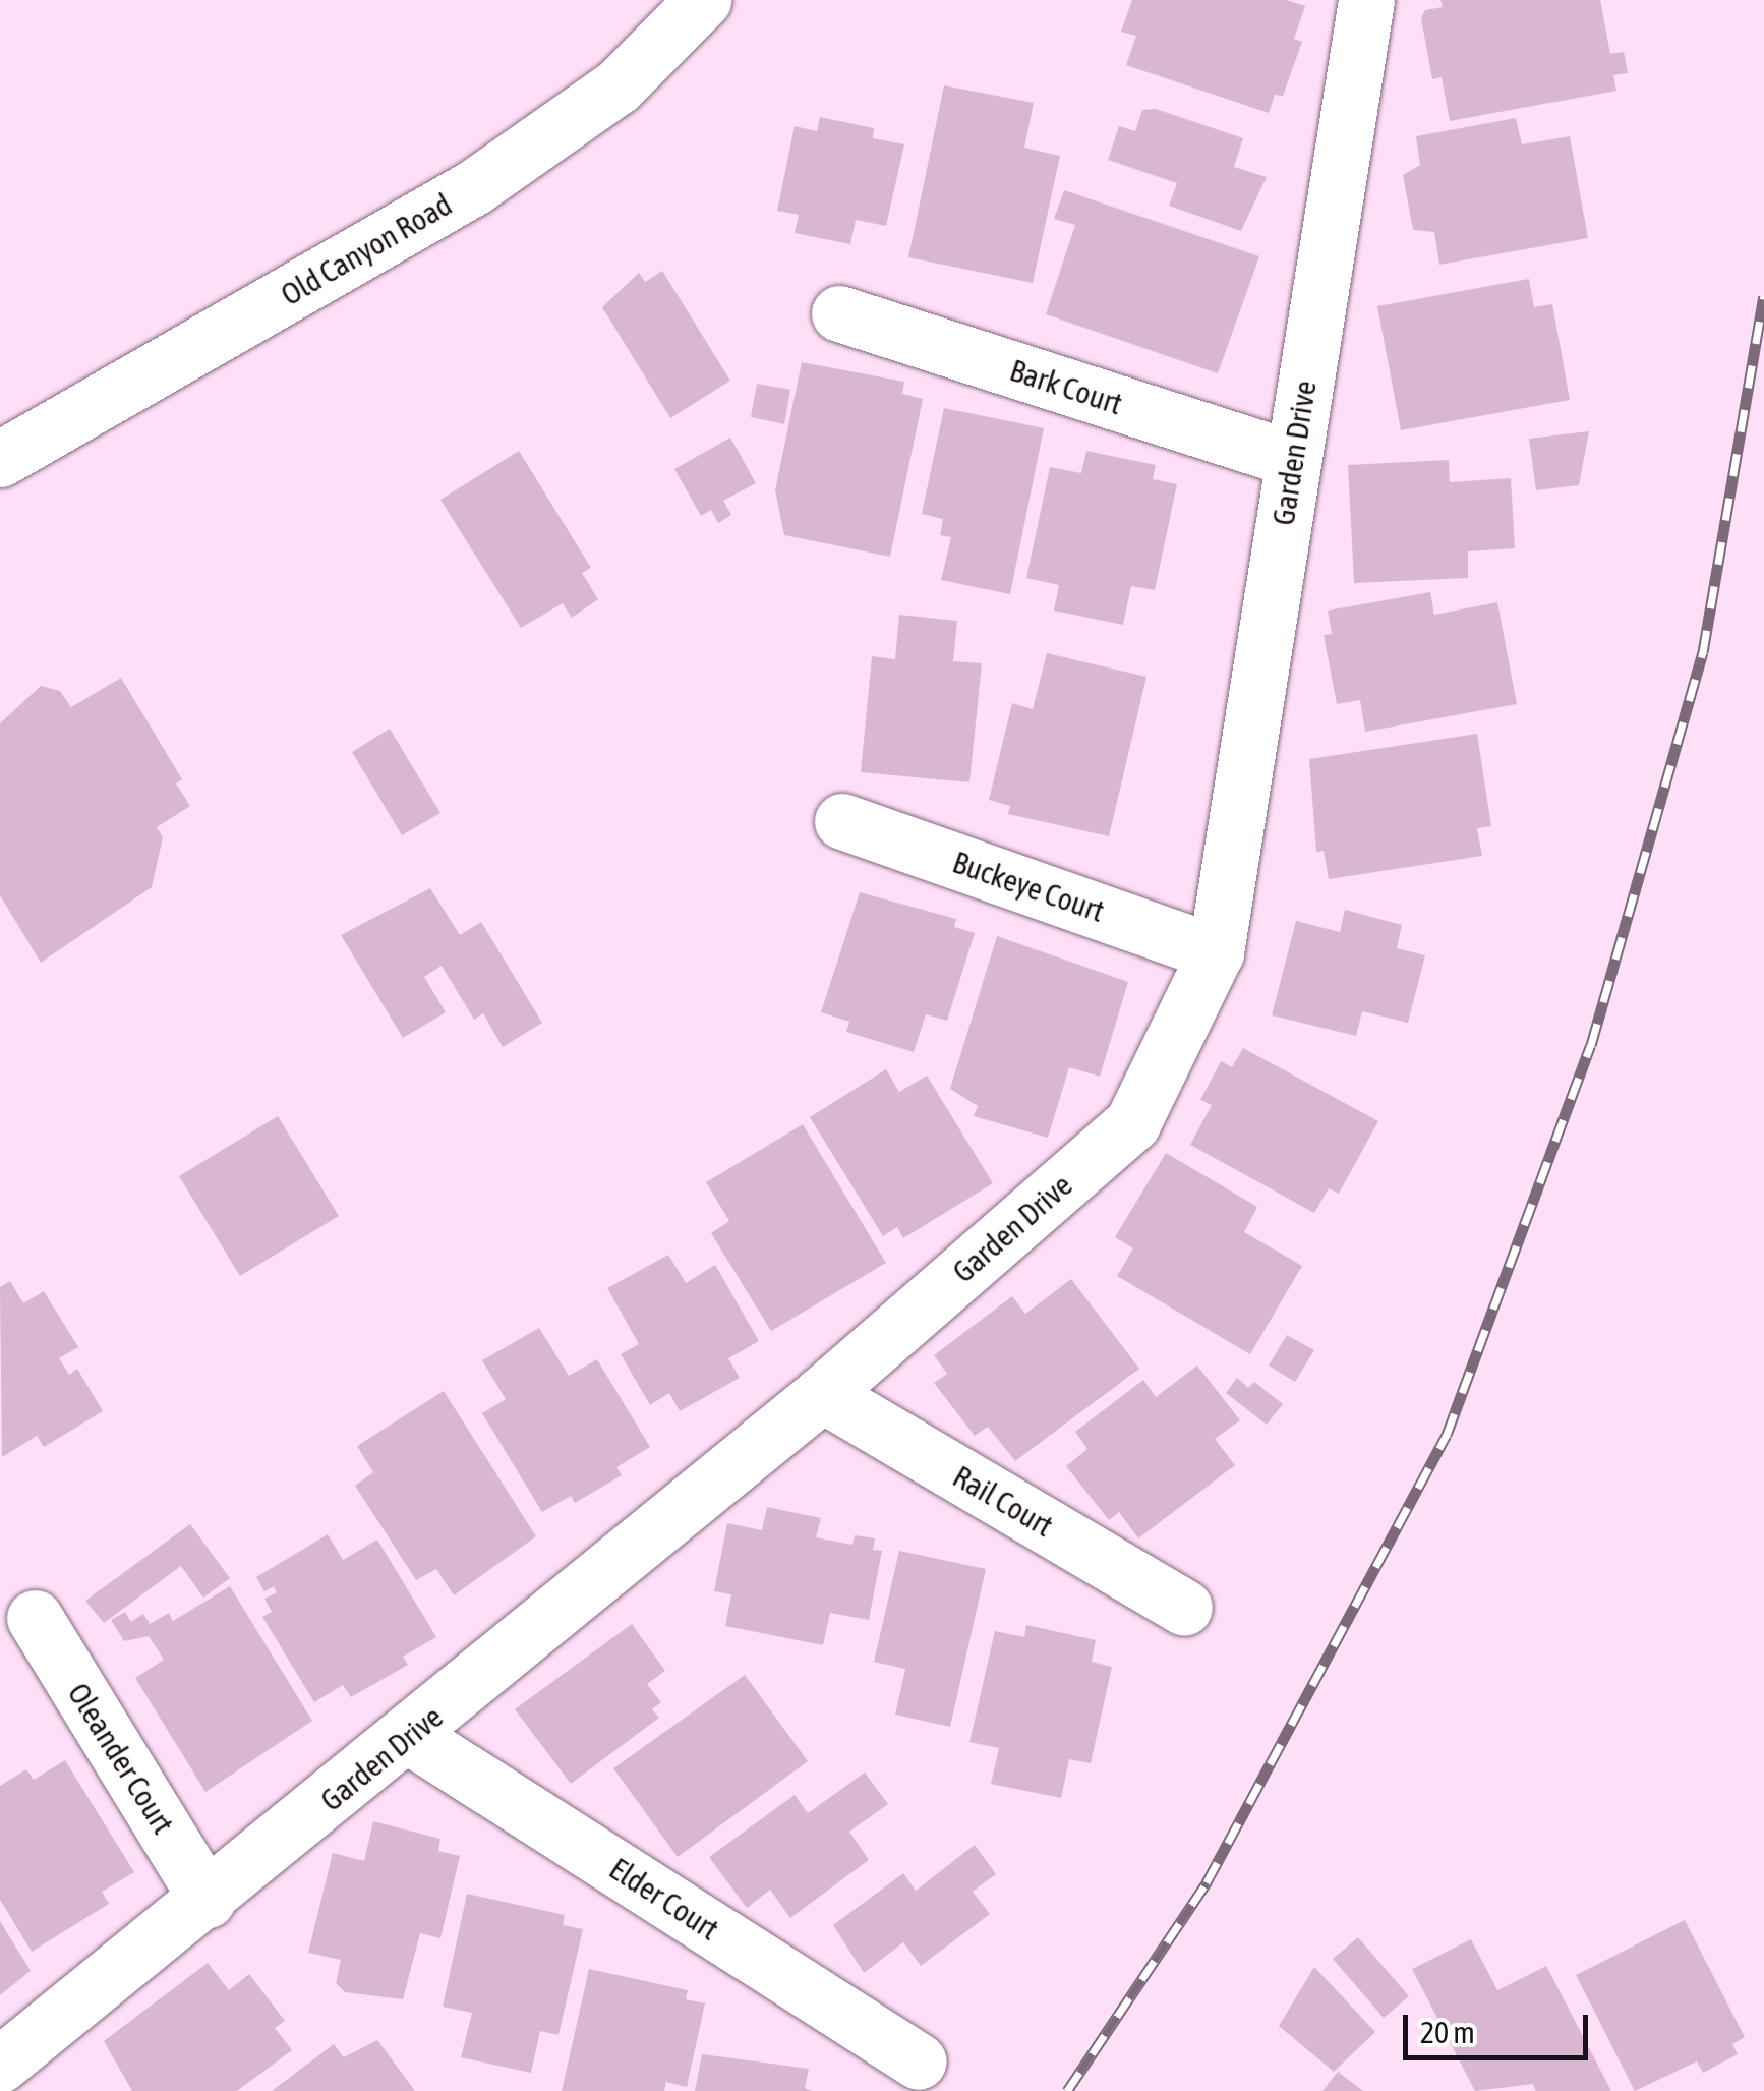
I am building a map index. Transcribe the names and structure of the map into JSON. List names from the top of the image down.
{
  "streets": {
    "street": [
      "Old Canyon Road",
      "Bark Court",
      "Garden Drive",
      "Buckeye Court",
      "Rail Court",
      "Oleander Court",
      "Elder Court"
    ]
  },
  "crossings": [
    ["Bark Court", "Garden Drive"],
    ["Garden Drive", "Buckeye Court"],
    ["Garden Drive", "Rail Court"],
    ["Garden Drive", "Oleander Court"],
    ["Garden Drive", "Elder Court"]
  ],
  "scale_bar": "20 m"
}
